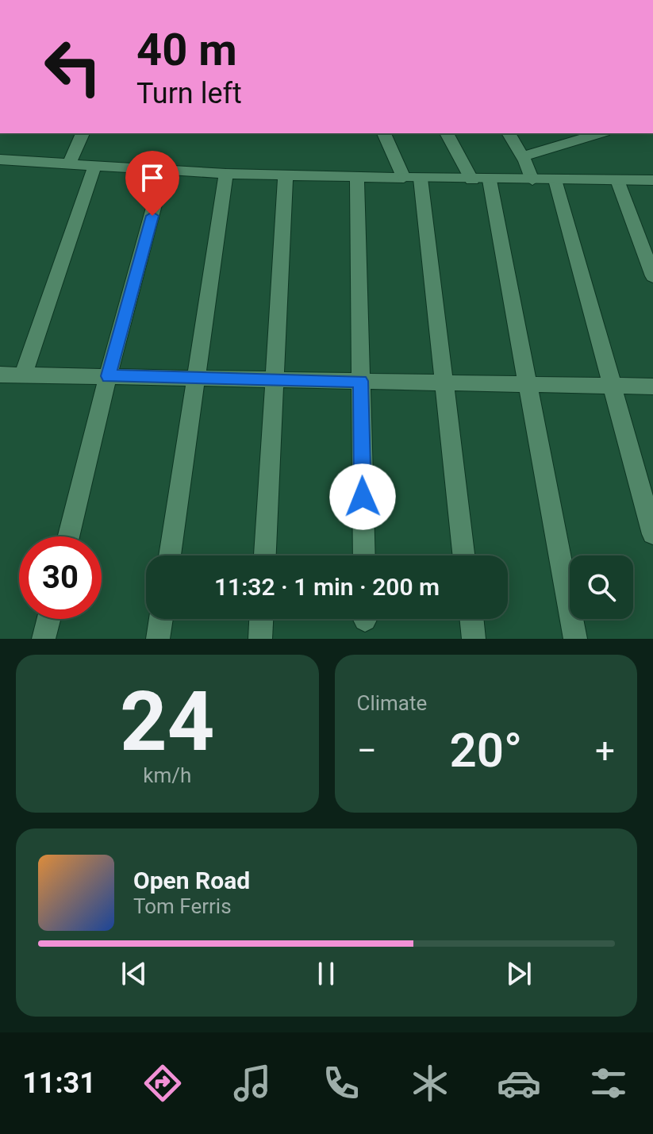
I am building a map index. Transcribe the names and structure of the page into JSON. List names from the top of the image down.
{
  "page": {
    "turn": ["40 m", "Turn left"],
    "limit": "30",
    "trip": "11:32 · 1 min · 200 m",
    "tile": [
      ["24", "km/h"],
      "Climate"
    ],
    "heat": ["−", "20°", "+"],
    "song": ["Open Road", "Tom Ferris"],
    "tabs": "11:31"
  }
}
